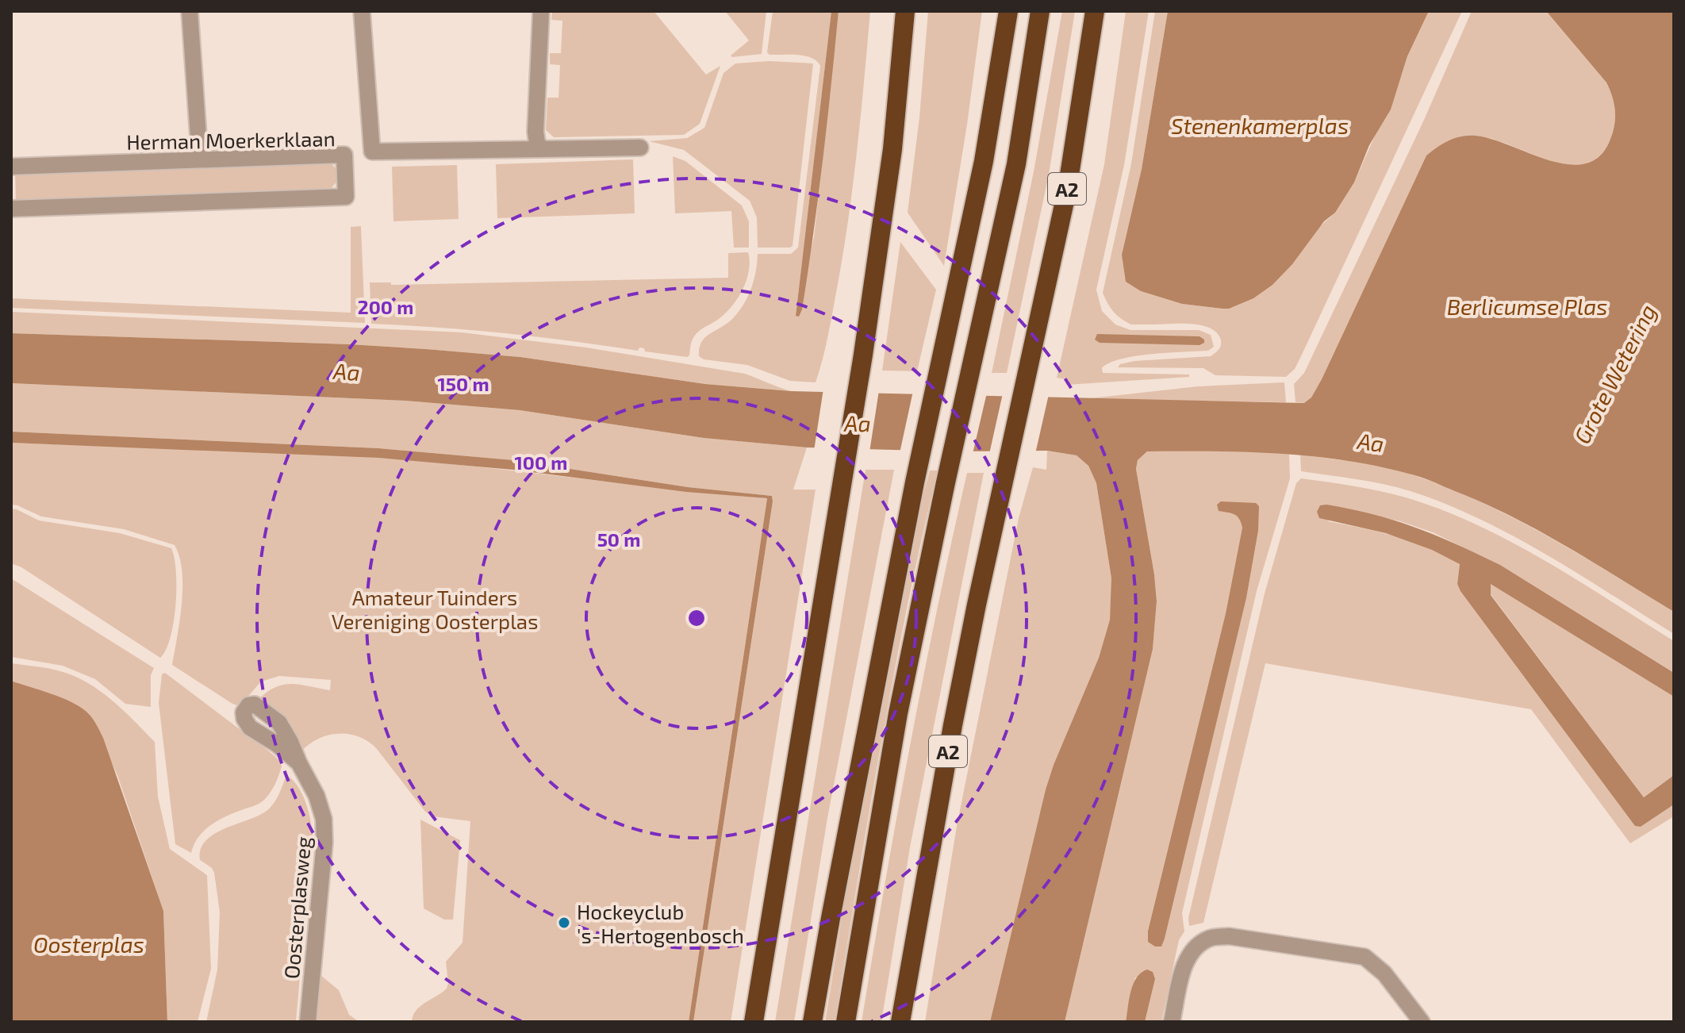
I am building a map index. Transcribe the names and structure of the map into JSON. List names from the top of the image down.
{
  "streets": {
    "highway": ["A2"],
    "street": ["Herman Moerkerklaan", "Oosterplasweg"]
  },
  "water": [
    "Stenenkamerplas",
    "Berlicumse Plas",
    "Aa",
    "Grote Wetering",
    "Oosterplas"
  ],
  "parks": ["Amateur Tuinders Vereniging Oosterplas"],
  "places": ["Hockeyclub 's-Hertogenbosch"],
  "rings": [
    "200 m",
    "150 m",
    "100 m",
    "50 m"
  ]
}
